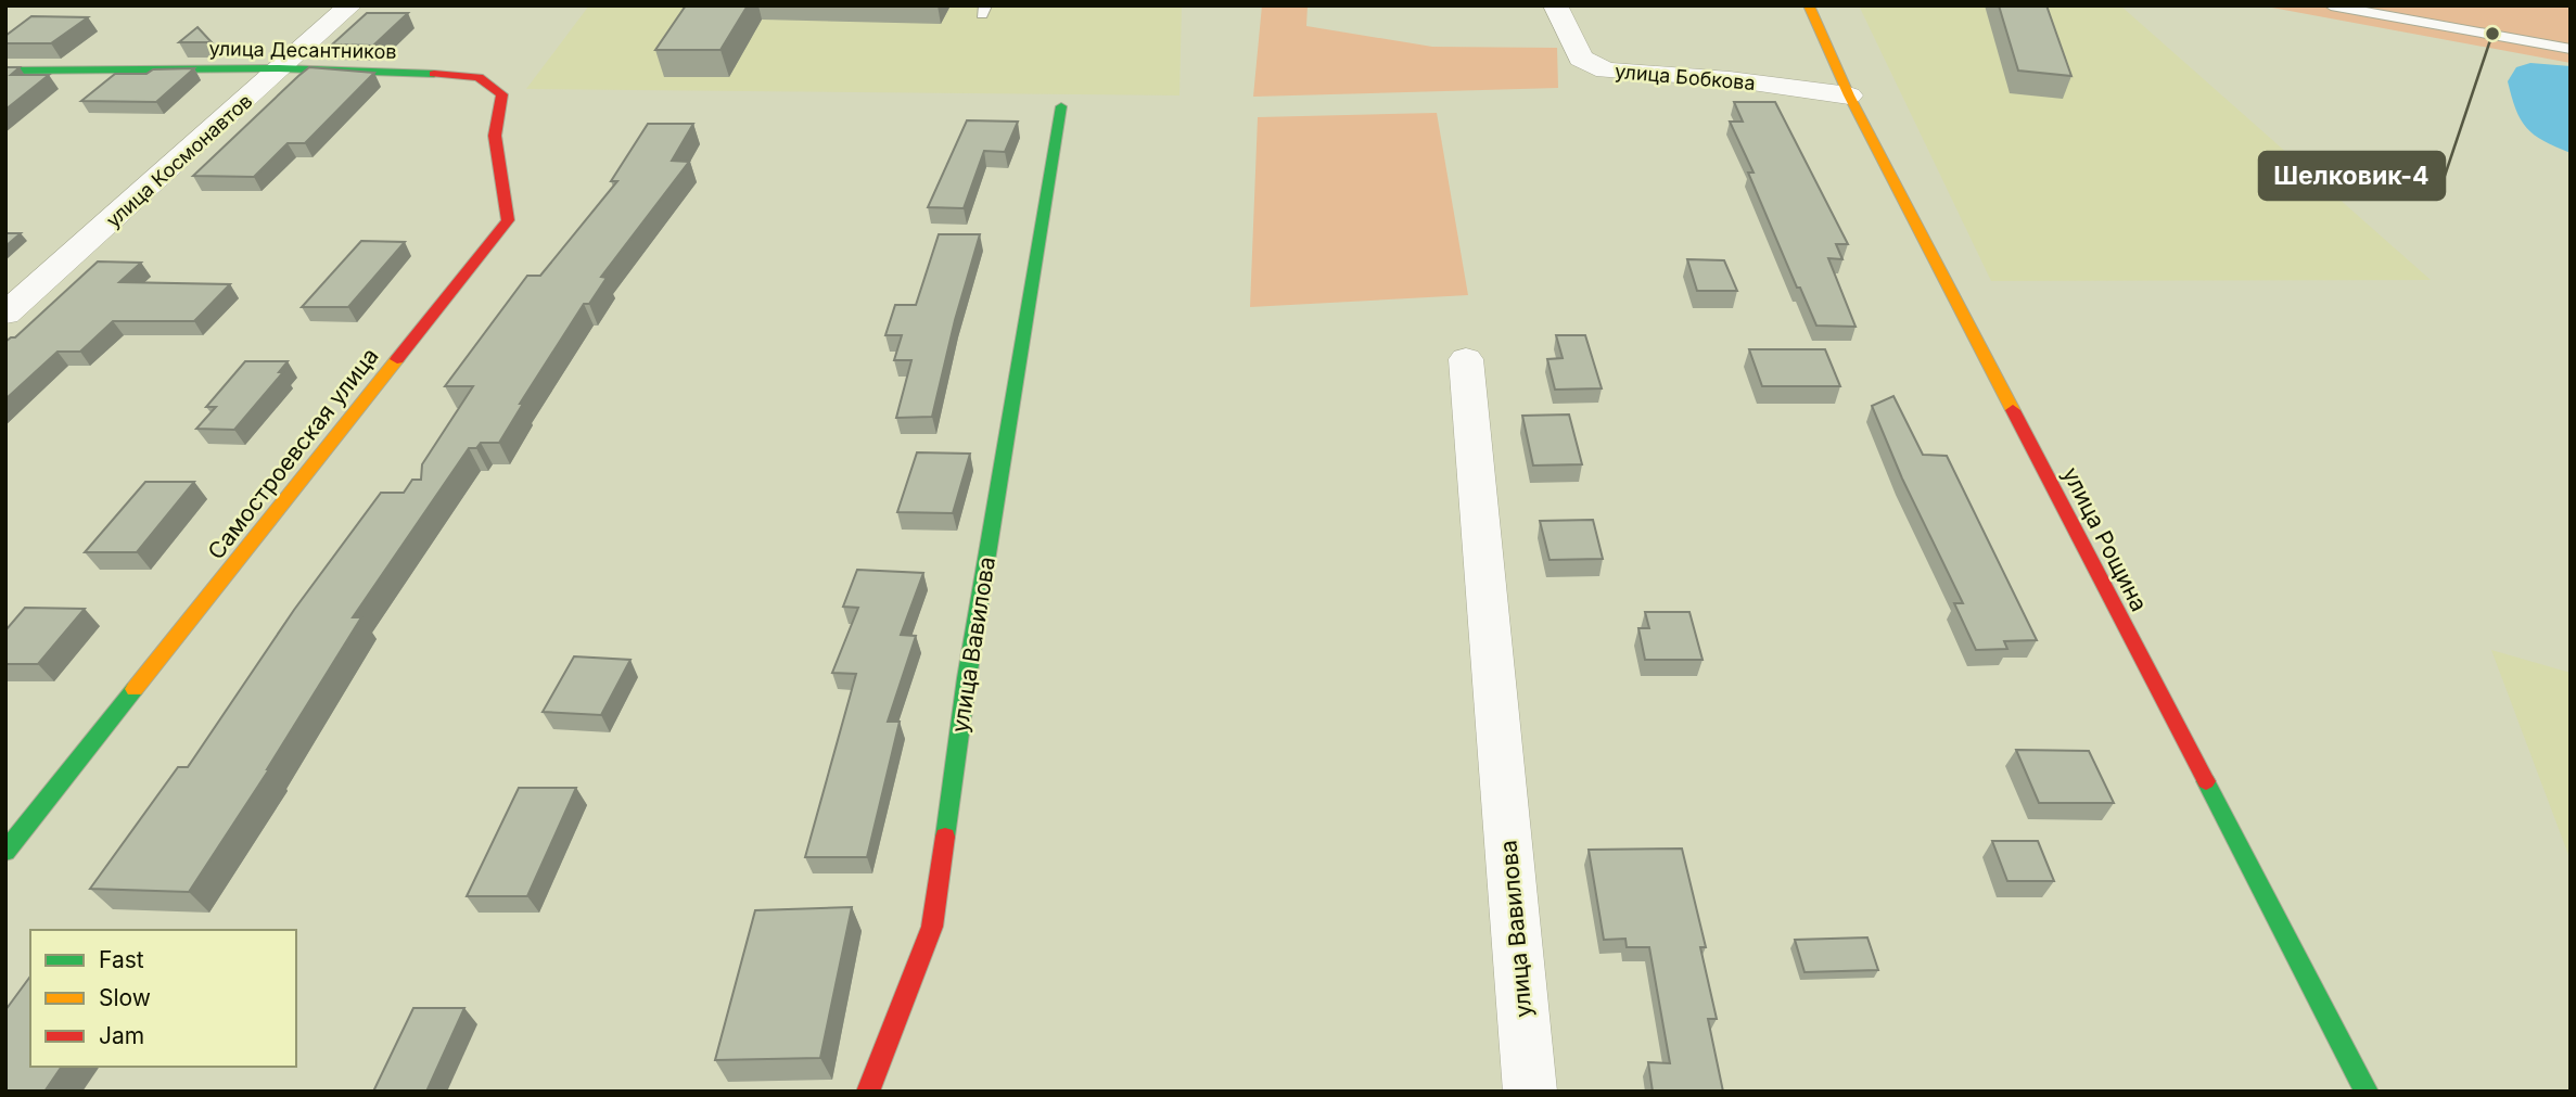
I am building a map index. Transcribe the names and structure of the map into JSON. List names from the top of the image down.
{
  "streets": {
    "street": [
      "улица Десантников",
      "улица Бобкова",
      "улица Космонавтов",
      "Самостроевская улица",
      "улица Рощина",
      "улица Вавилова"
    ]
  },
  "crossings": [
    ["улица Десантников", "улица Космонавтов"],
    ["улица Десантников", "Самостроевская улица"],
    ["улица Бобкова", "улица Рощина"]
  ],
  "places": ["Шелковик-4"],
  "legend": ["Fast", "Slow", "Jam"]
}
